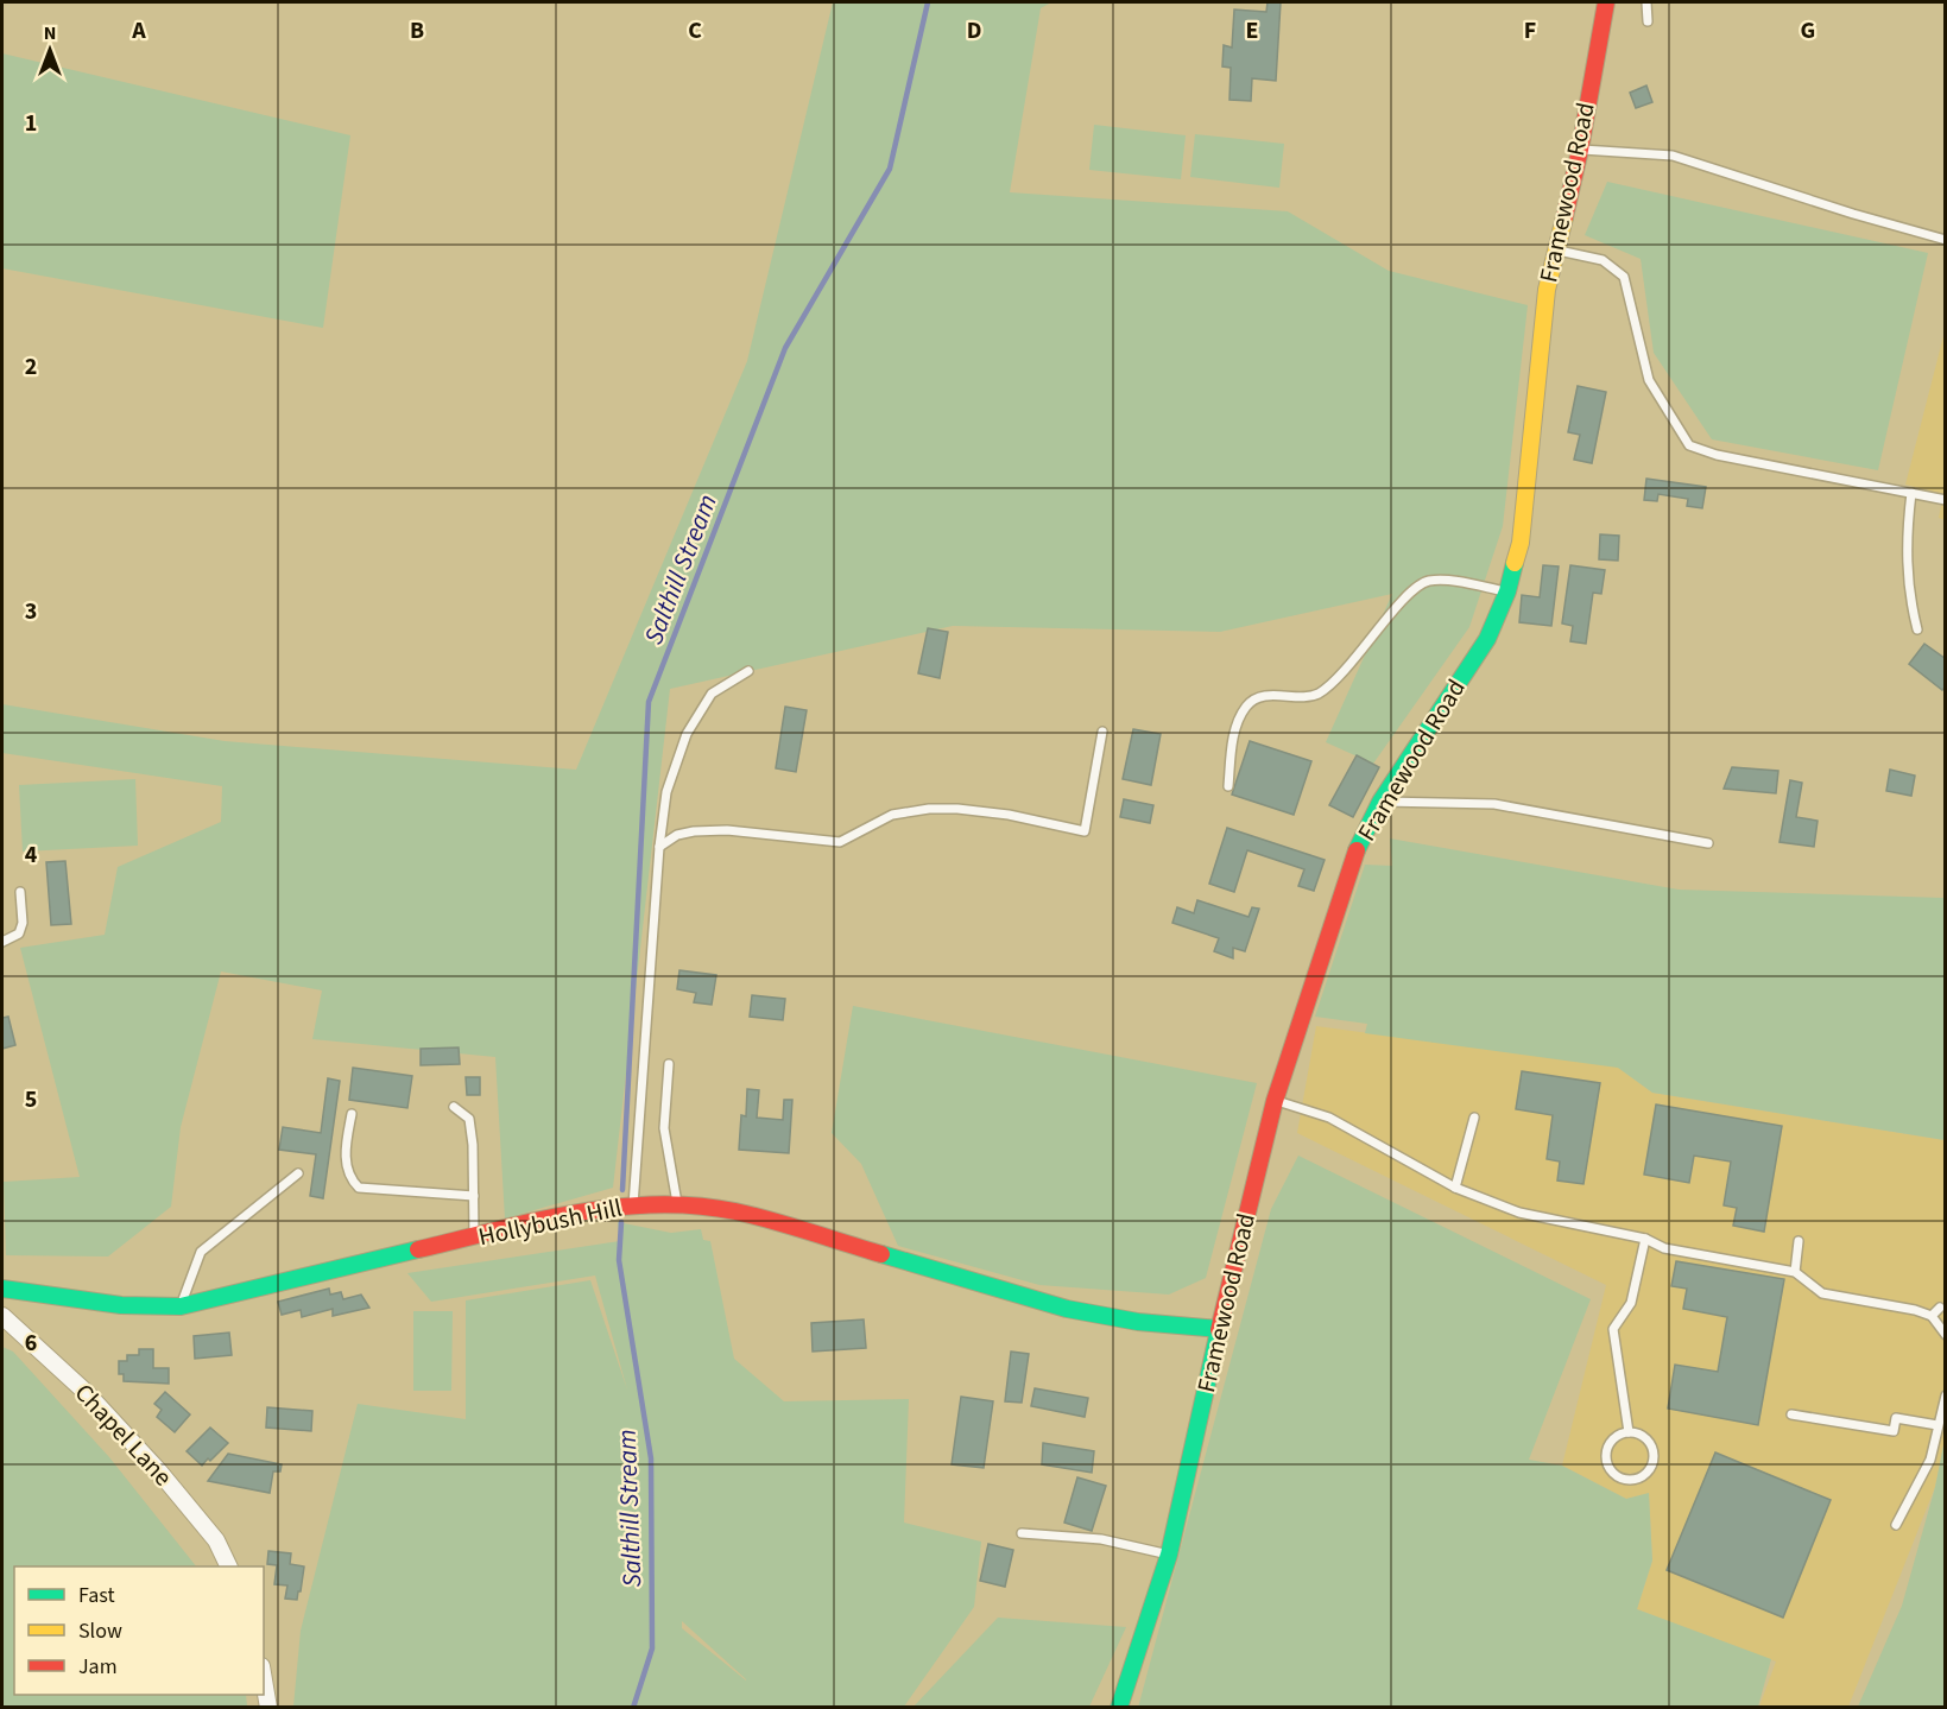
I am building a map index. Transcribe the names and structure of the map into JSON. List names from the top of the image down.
{
  "streets": {
    "street": ["Framewood Road", "Hollybush Hill", "Chapel Lane"]
  },
  "crossings": [
    ["Framewood Road", "Hollybush Hill"]
  ],
  "water": ["Salthill Stream"],
  "legend": ["Fast", "Slow", "Jam"],
  "north": "top",
  "grid": {
    "columns": [
      "A",
      "B",
      "C",
      "D",
      "E",
      "F",
      "G"
    ],
    "rows": [
      "1",
      "2",
      "3",
      "4",
      "5",
      "6"
    ]
  }
}
